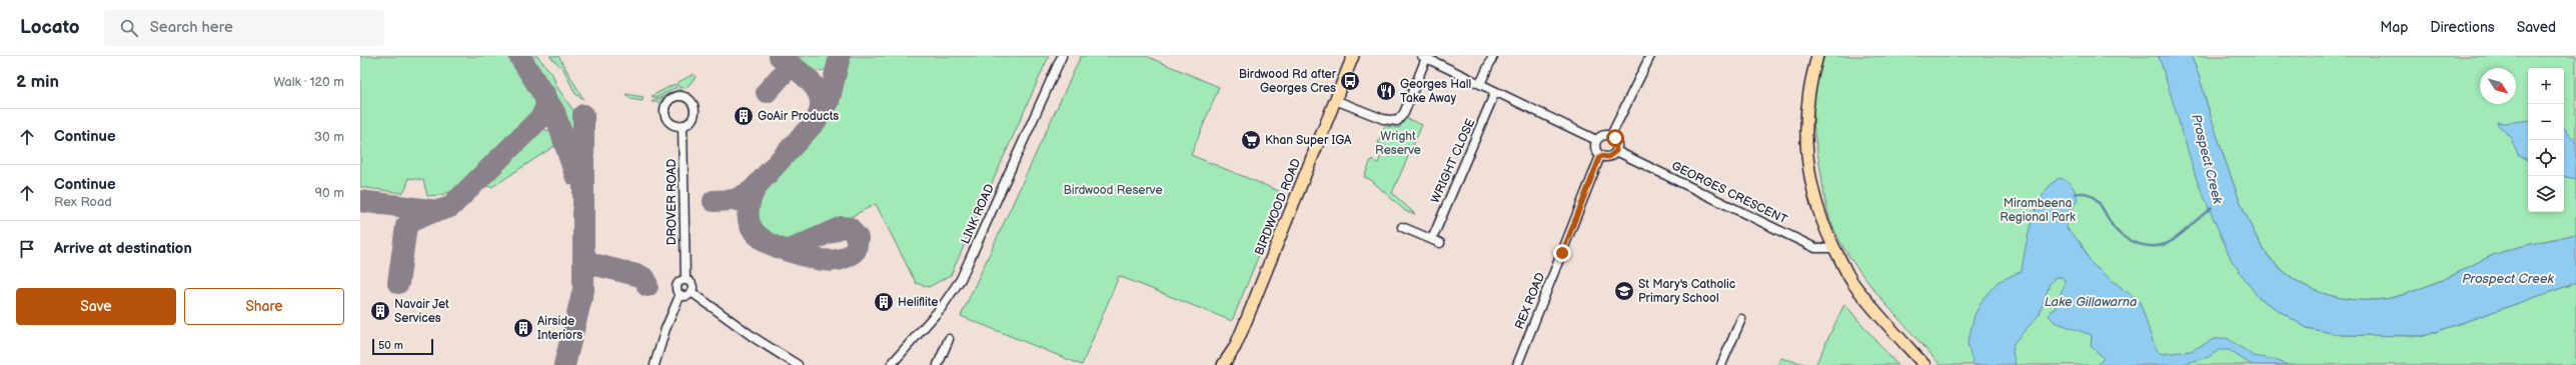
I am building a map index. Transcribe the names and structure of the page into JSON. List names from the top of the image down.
{
  "streets": {
    "main road": ["BIRDWOOD ROAD"],
    "street": [
      "WRIGHT CLOSE",
      "GEORGES CRESCENT",
      "DROVER ROAD",
      "LINK ROAD",
      "REX ROAD"
    ]
  },
  "crossings": [
    ["GEORGES CRESCENT", "REX ROAD"]
  ],
  "water": ["Prospect Creek", "Lake Gillawarna"],
  "parks": ["Wright Reserve", "Birdwood Reserve", "Mirambeena Regional Park"],
  "places": {
    "bus stop": ["Birdwood Rd after Georges Cres"],
    "restaurant": ["Georges Hall Take Away"],
    "building": [
      "GoAir Products",
      "Heliflite",
      "Navair Jet Services",
      "Airside Interiors"
    ],
    "supermarket": ["Khan Super IGA"],
    "school or university": ["St Mary's Catholic Primary School"]
  },
  "scale_bar": "50 m",
  "north": "bottom right",
  "page": {
    "header": "Locato",
    "search": "Search here",
    "nav": ["Map", "Directions", "Saved"],
    "heading": ["2 min", "Walk · 120 m"],
    "map_buttons": ["+", "−"],
    "list": [
      ["Continue", "30 m"],
      ["Continue", "Rex Road", "90 m"],
      "Arrive at destination"
    ],
    "buttons": ["Save", "Share"],
    "scale": "50 m"
  }
}
